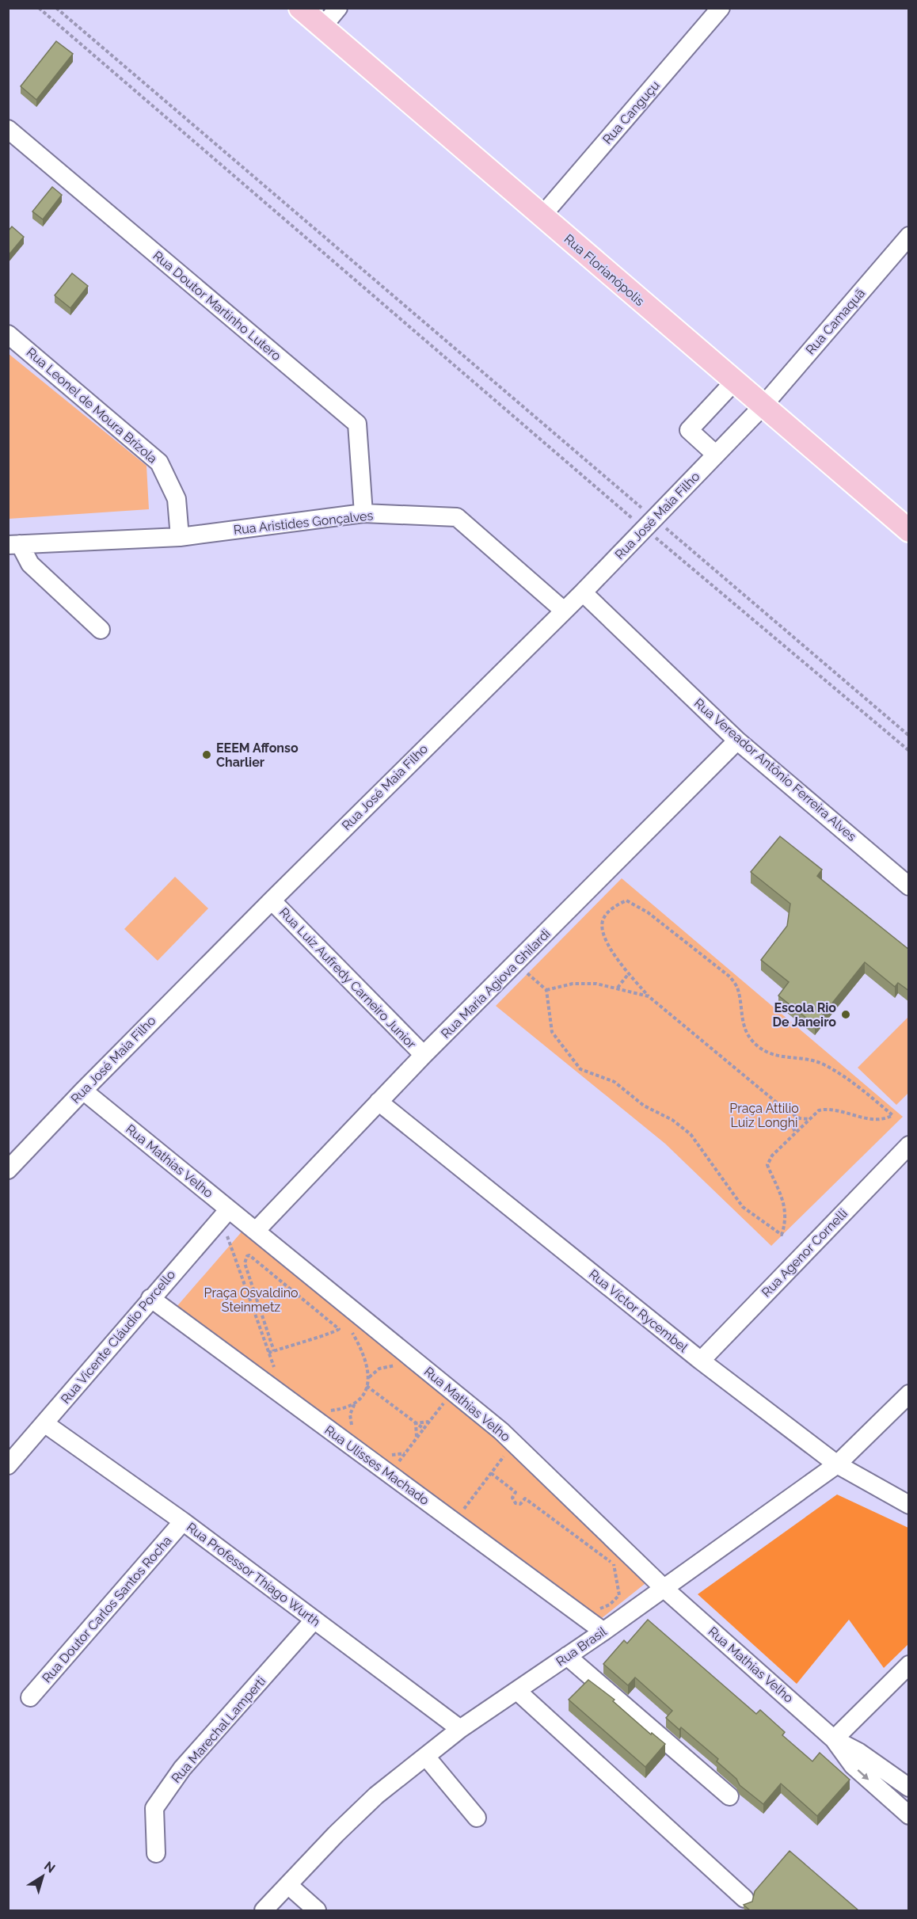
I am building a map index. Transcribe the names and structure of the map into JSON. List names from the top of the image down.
{
  "streets": {
    "main road": ["Rua Florianópolis"],
    "street": [
      "Rua Canguçu",
      "Rua Doutor Martinho Lutero",
      "Rua Camaquã",
      "Rua Leonel de Moura Brizola",
      "Rua José Maia Filho",
      "Rua Aristides Gonçalves",
      "Rua Vereador Antônio Ferreira Alves",
      "Rua Luiz Aufredy Carneiro Junior",
      "Rua Maria Agiova Ghilardi",
      "Rua Mathias Velho",
      "Rua Agenor Cornelli",
      "Rua Víctor Rycembel",
      "Rua Vicente Cláudio Porcello",
      "Rua Ulisses Machado",
      "Rua Professor Thiago Wurth",
      "Rua Doutor Carlos Santos Rocha",
      "Rua Brasil",
      "Rua Marechal Lamperti"
    ]
  },
  "crossings": [
    ["Rua Canguçu", "Rua Florianópolis"],
    ["Rua Florianópolis", "Rua Camaquã"],
    ["Rua Florianópolis", "Rua José Maia Filho"],
    ["Rua Doutor Martinho Lutero", "Rua Aristides Gonçalves"],
    ["Rua Camaquã", "Rua José Maia Filho"],
    ["Rua Leonel de Moura Brizola", "Rua Aristides Gonçalves"],
    ["Rua José Maia Filho", "Rua Aristides Gonçalves"],
    ["Rua José Maia Filho", "Rua Vereador Antônio Ferreira Alves"],
    ["Rua José Maia Filho", "Rua Luiz Aufredy Carneiro Junior"],
    ["Rua José Maia Filho", "Rua Mathias Velho"],
    ["Rua Vereador Antônio Ferreira Alves", "Rua Maria Agiova Ghilardi"],
    ["Rua Luiz Aufredy Carneiro Junior", "Rua Maria Agiova Ghilardi"],
    ["Rua Maria Agiova Ghilardi", "Rua Mathias Velho"],
    ["Rua Maria Agiova Ghilardi", "Rua Víctor Rycembel"],
    ["Rua Mathias Velho", "Rua Vicente Cláudio Porcello"],
    ["Rua Mathias Velho", "Rua Brasil"],
    ["Rua Agenor Cornelli", "Rua Víctor Rycembel"],
    ["Rua Víctor Rycembel", "Rua Brasil"],
    ["Rua Vicente Cláudio Porcello", "Rua Ulisses Machado"],
    ["Rua Vicente Cláudio Porcello", "Rua Professor Thiago Wurth"],
    ["Rua Ulisses Machado", "Rua Brasil"],
    ["Rua Professor Thiago Wurth", "Rua Doutor Carlos Santos Rocha"],
    ["Rua Professor Thiago Wurth", "Rua Brasil"],
    ["Rua Professor Thiago Wurth", "Rua Marechal Lamperti"]
  ],
  "parks": ["Praça Attilio Luiz Longhi", "Praça Osvaldino Steinmetz"],
  "places": ["EEEM Affonso Charlier", "Escola Rio De Janeiro"],
  "north": "top right"
}
